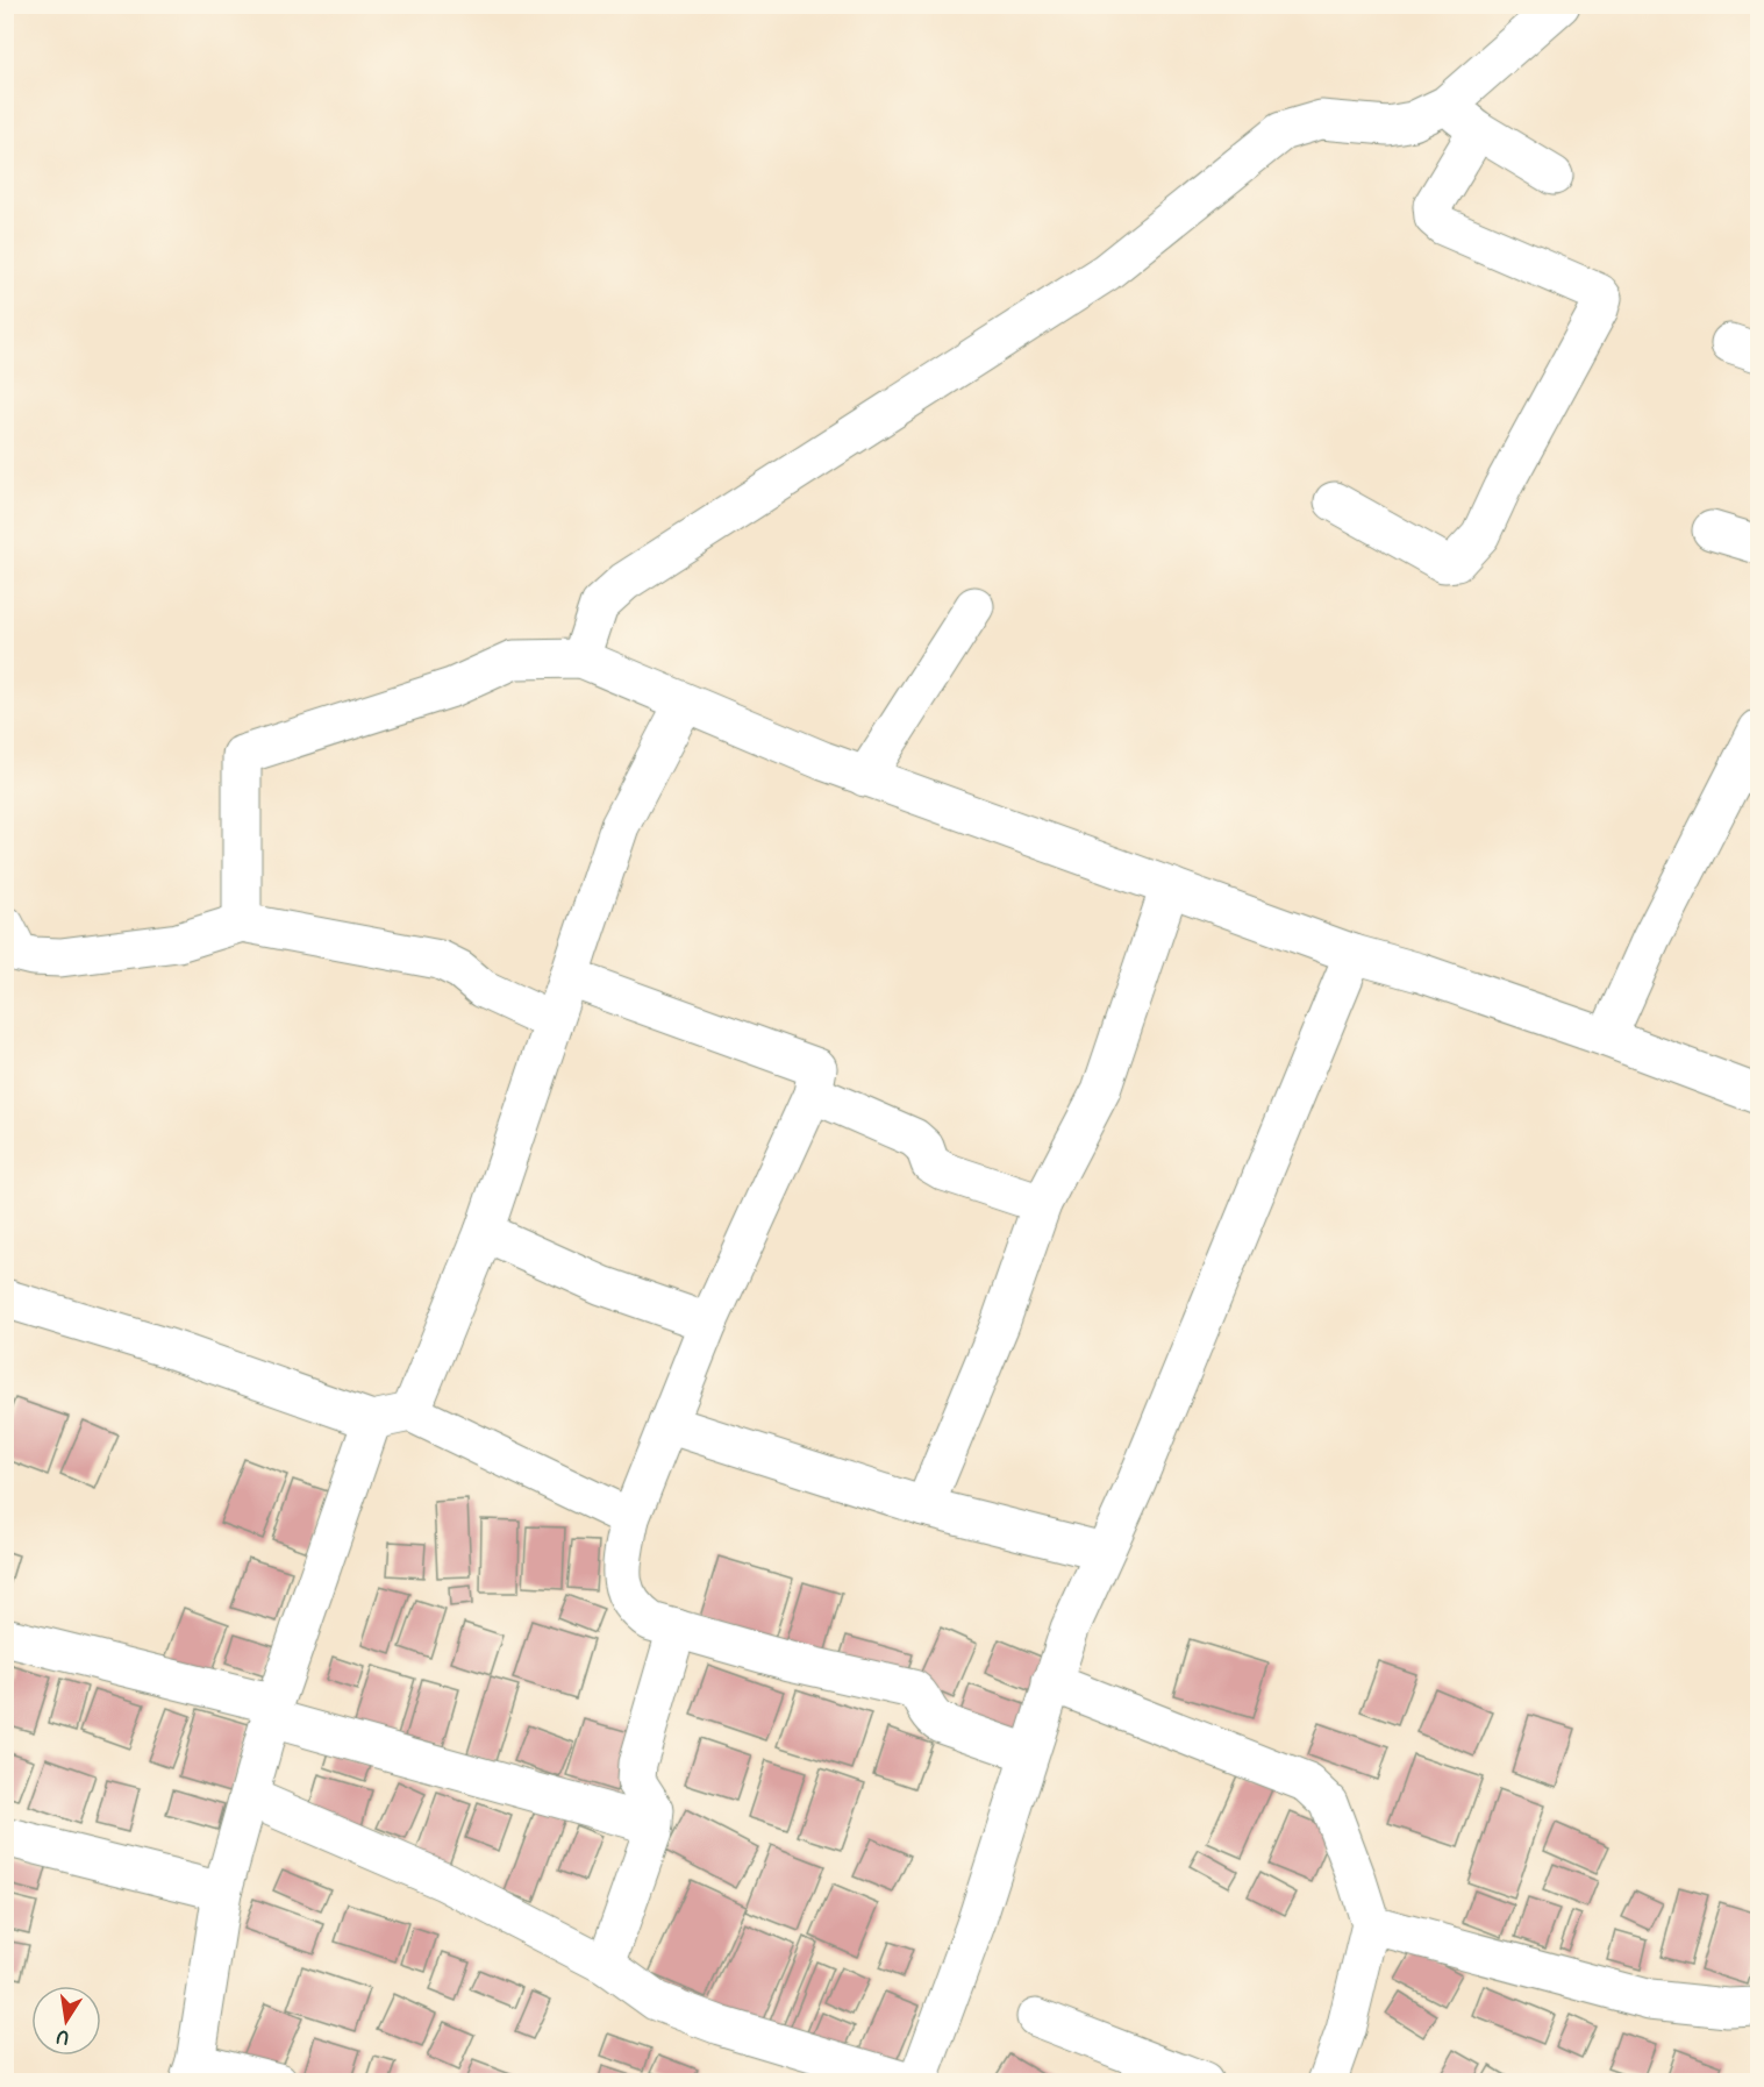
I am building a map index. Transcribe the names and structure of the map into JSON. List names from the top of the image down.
{
  "north": "bottom"
}
